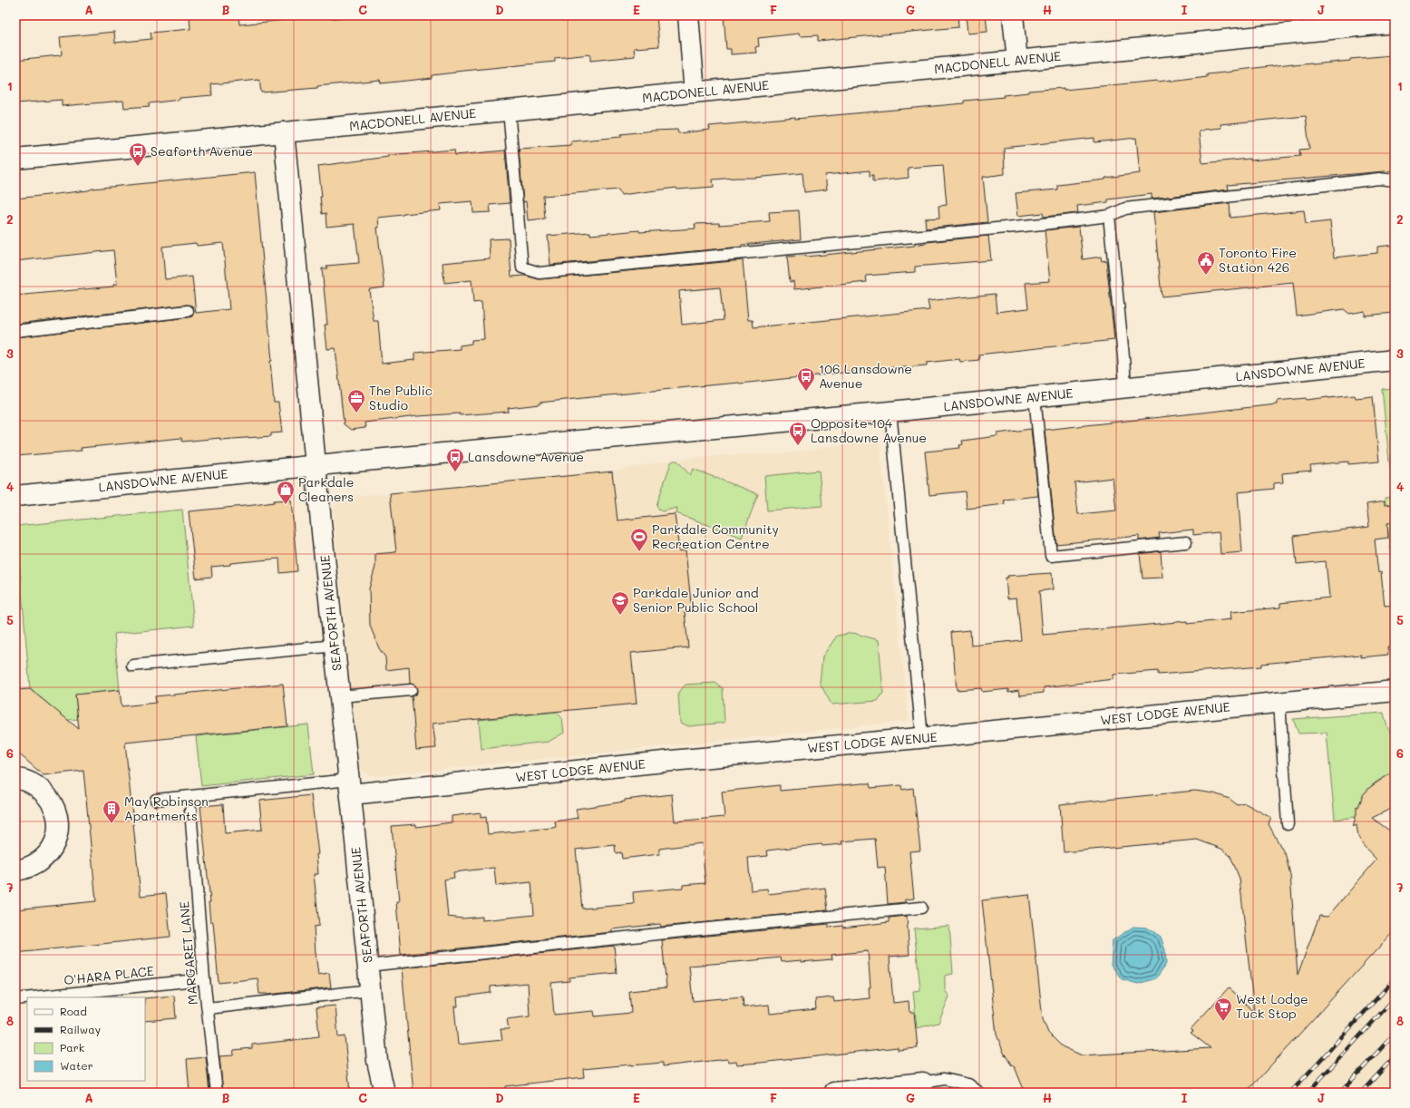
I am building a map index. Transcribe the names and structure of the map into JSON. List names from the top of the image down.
{
  "streets": {
    "street": [
      "MACDONELL AVENUE",
      "LANSDOWNE AVENUE",
      "SEAFORTH AVENUE",
      "WEST LODGE AVENUE"
    ],
    "lane": ["MARGARET LANE", "O'HARA PLACE"]
  },
  "crossings": [
    ["MACDONELL AVENUE", "SEAFORTH AVENUE"],
    ["LANSDOWNE AVENUE", "SEAFORTH AVENUE"],
    ["SEAFORTH AVENUE", "WEST LODGE AVENUE"],
    ["MARGARET LANE", "O'HARA PLACE"]
  ],
  "places": {
    "bus stop": [
      "Seaforth Avenue",
      "106 Lansdowne Avenue",
      "Opposite 104 Lansdowne Avenue",
      "Lansdowne Avenue"
    ],
    "public building": ["Toronto Fire Station 426"],
    "office": ["The Public Studio"],
    "shop": ["Parkdale Cleaners"],
    "sports": ["Parkdale Community Recreation Centre"],
    "school or university": ["Parkdale Junior and Senior Public School"],
    "building": ["May Robinson Apartments"],
    "supermarket": ["West Lodge Tuck Stop"]
  },
  "legend": [
    "Road",
    "Railway",
    "Park",
    "Water"
  ],
  "grid": {
    "columns": [
      "A",
      "B",
      "C",
      "D",
      "E",
      "F",
      "G",
      "H",
      "I",
      "J"
    ],
    "rows": [
      "1",
      "2",
      "3",
      "4",
      "5",
      "6",
      "7",
      "8"
    ]
  }
}
